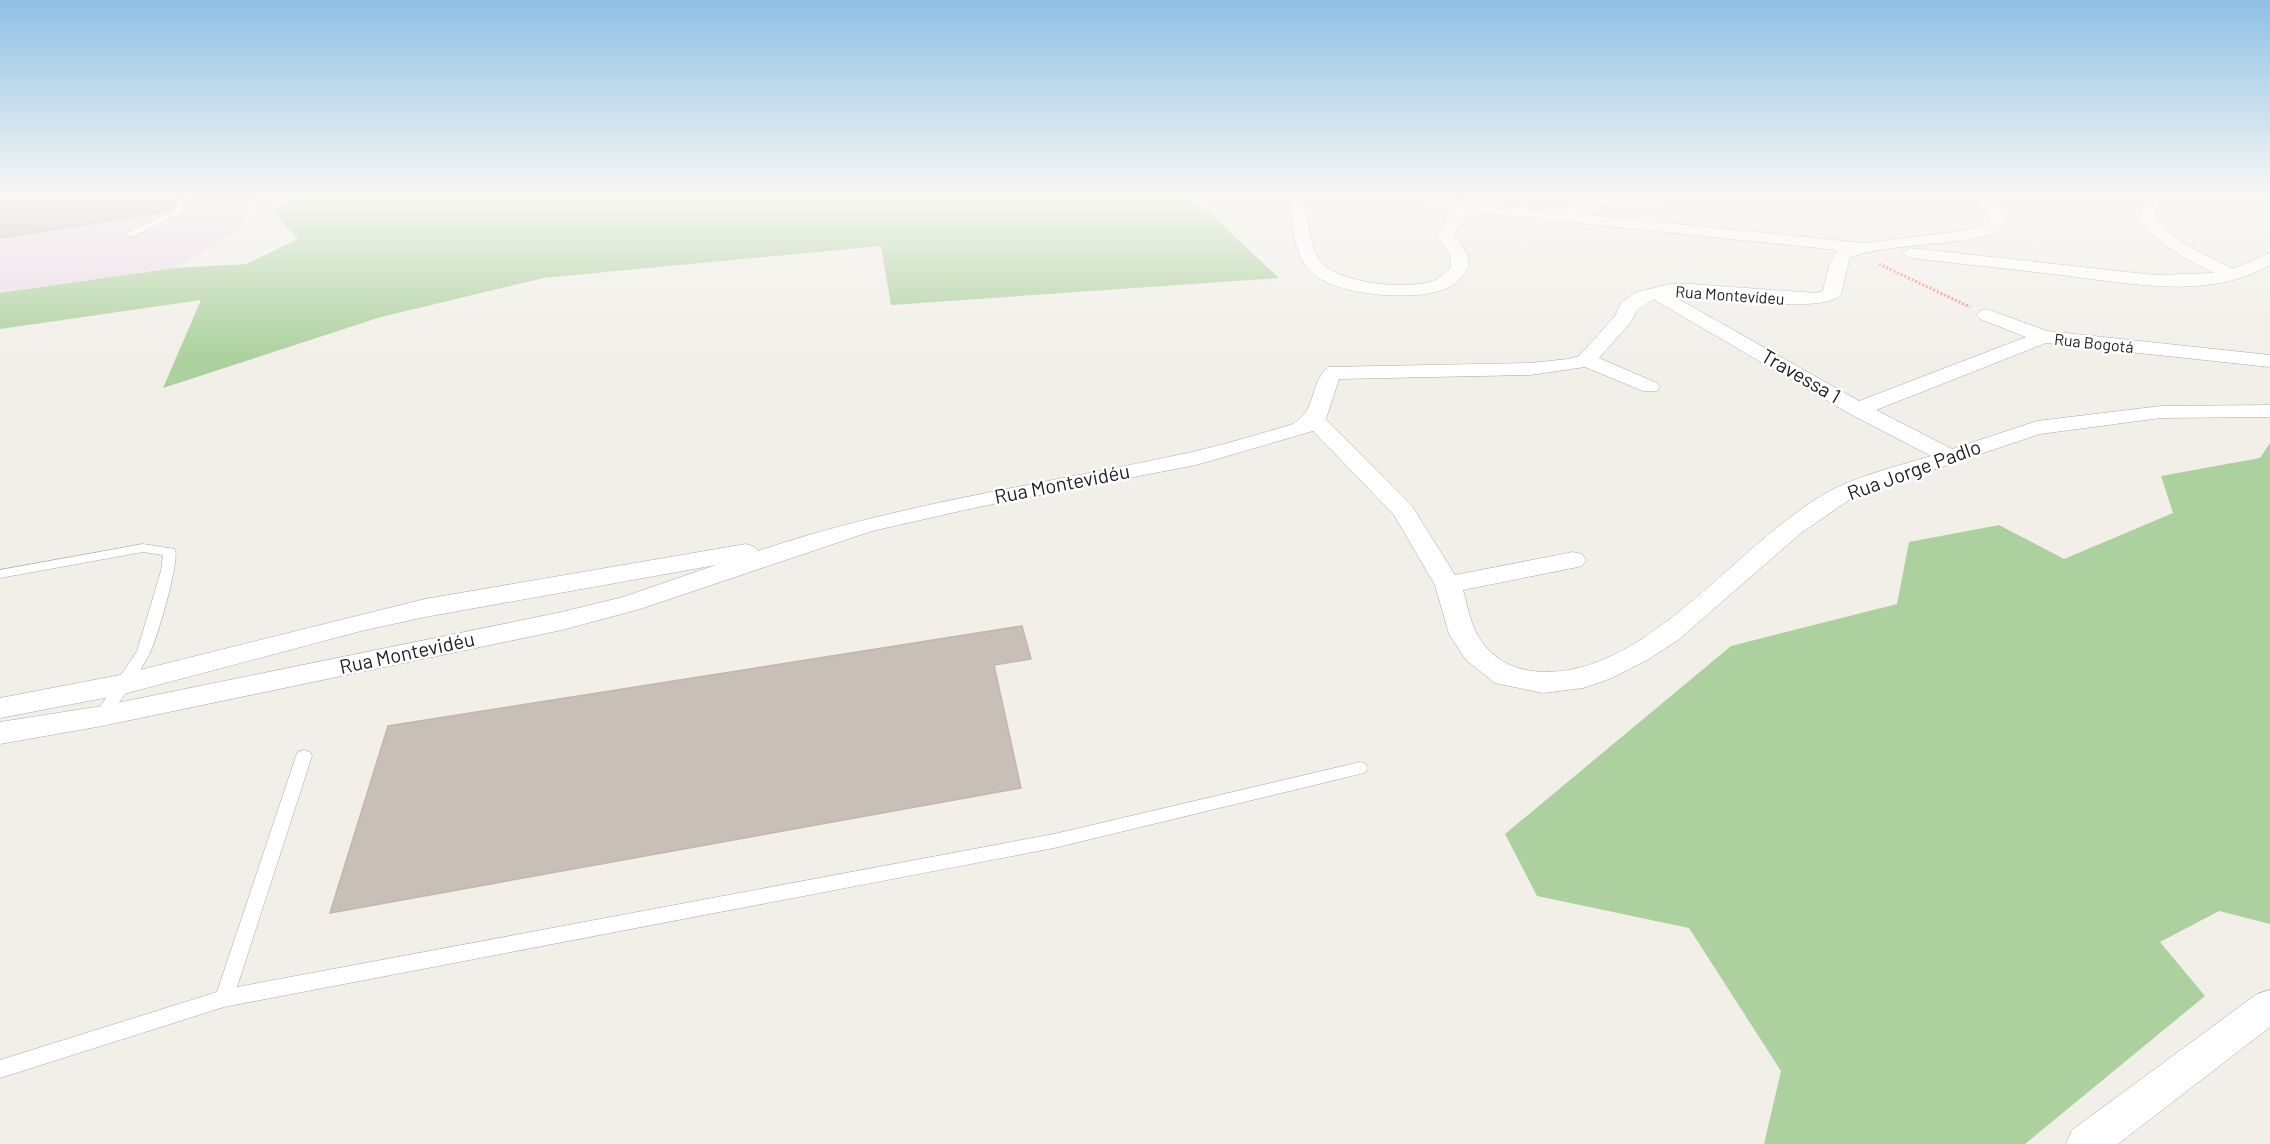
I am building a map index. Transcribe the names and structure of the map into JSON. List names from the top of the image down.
{
  "streets": {
    "street": [
      "Rua Montevídeu",
      "Rua Bogotá",
      "Travessa 1",
      "Rua Jorge Padlo",
      "Rua Montevidéu"
    ]
  },
  "crossings": [
    ["Rua Montevídeu", "Travessa 1"],
    ["Rua Bogotá", "Travessa 1"],
    ["Travessa 1", "Rua Jorge Padlo"],
    ["Rua Jorge Padlo", "Rua Montevidéu"]
  ]
}
